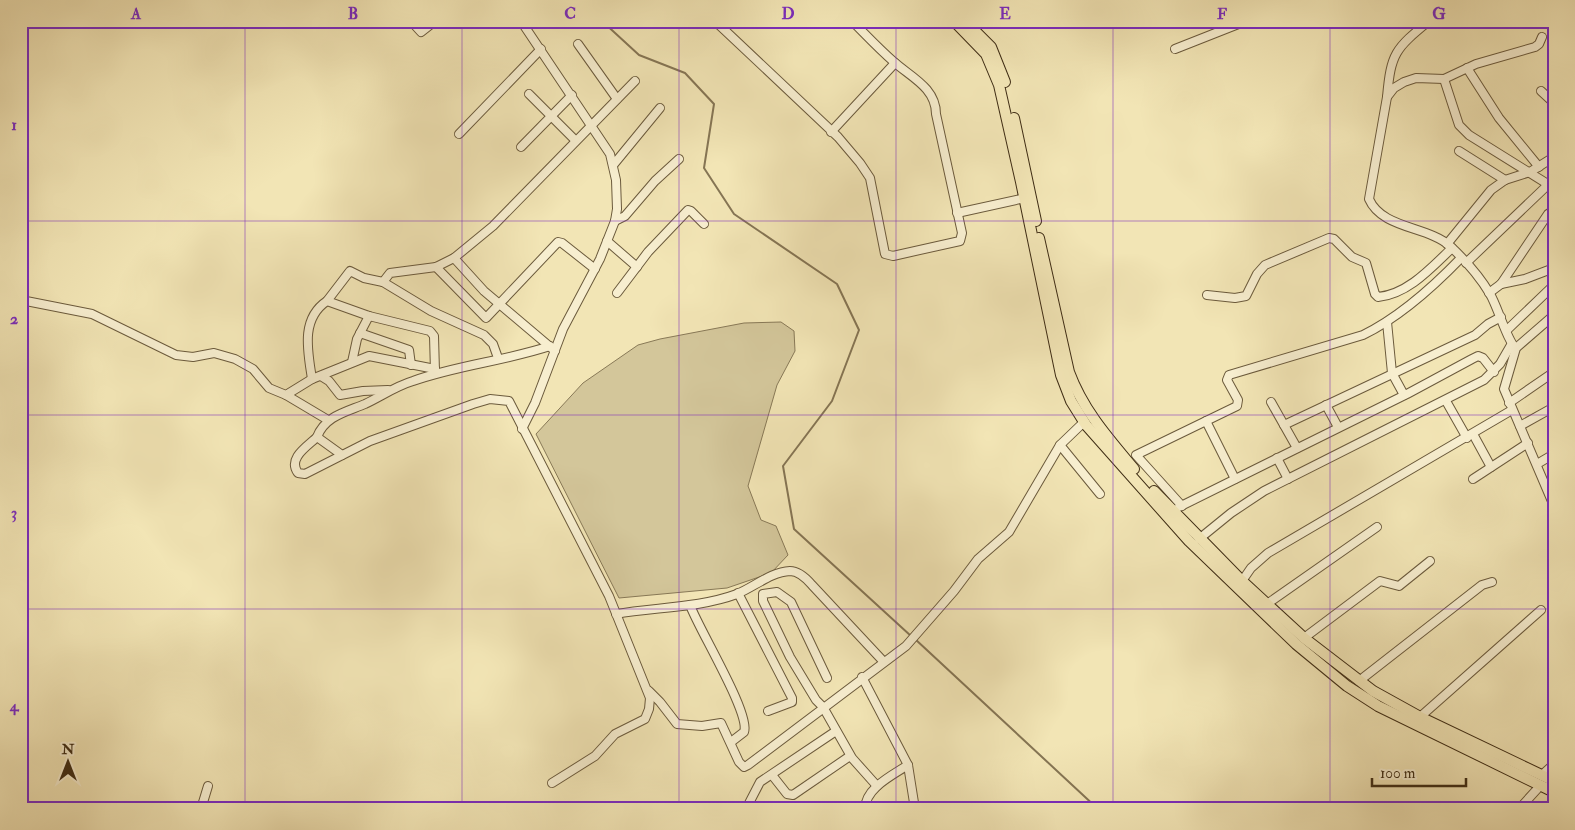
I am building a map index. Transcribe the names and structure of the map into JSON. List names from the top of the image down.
{
  "scale_bar": "100 m",
  "north": "top",
  "grid": {
    "columns": [
      "A",
      "B",
      "C",
      "D",
      "E",
      "F",
      "G"
    ],
    "rows": [
      "1",
      "2",
      "3",
      "4"
    ]
  }
}
